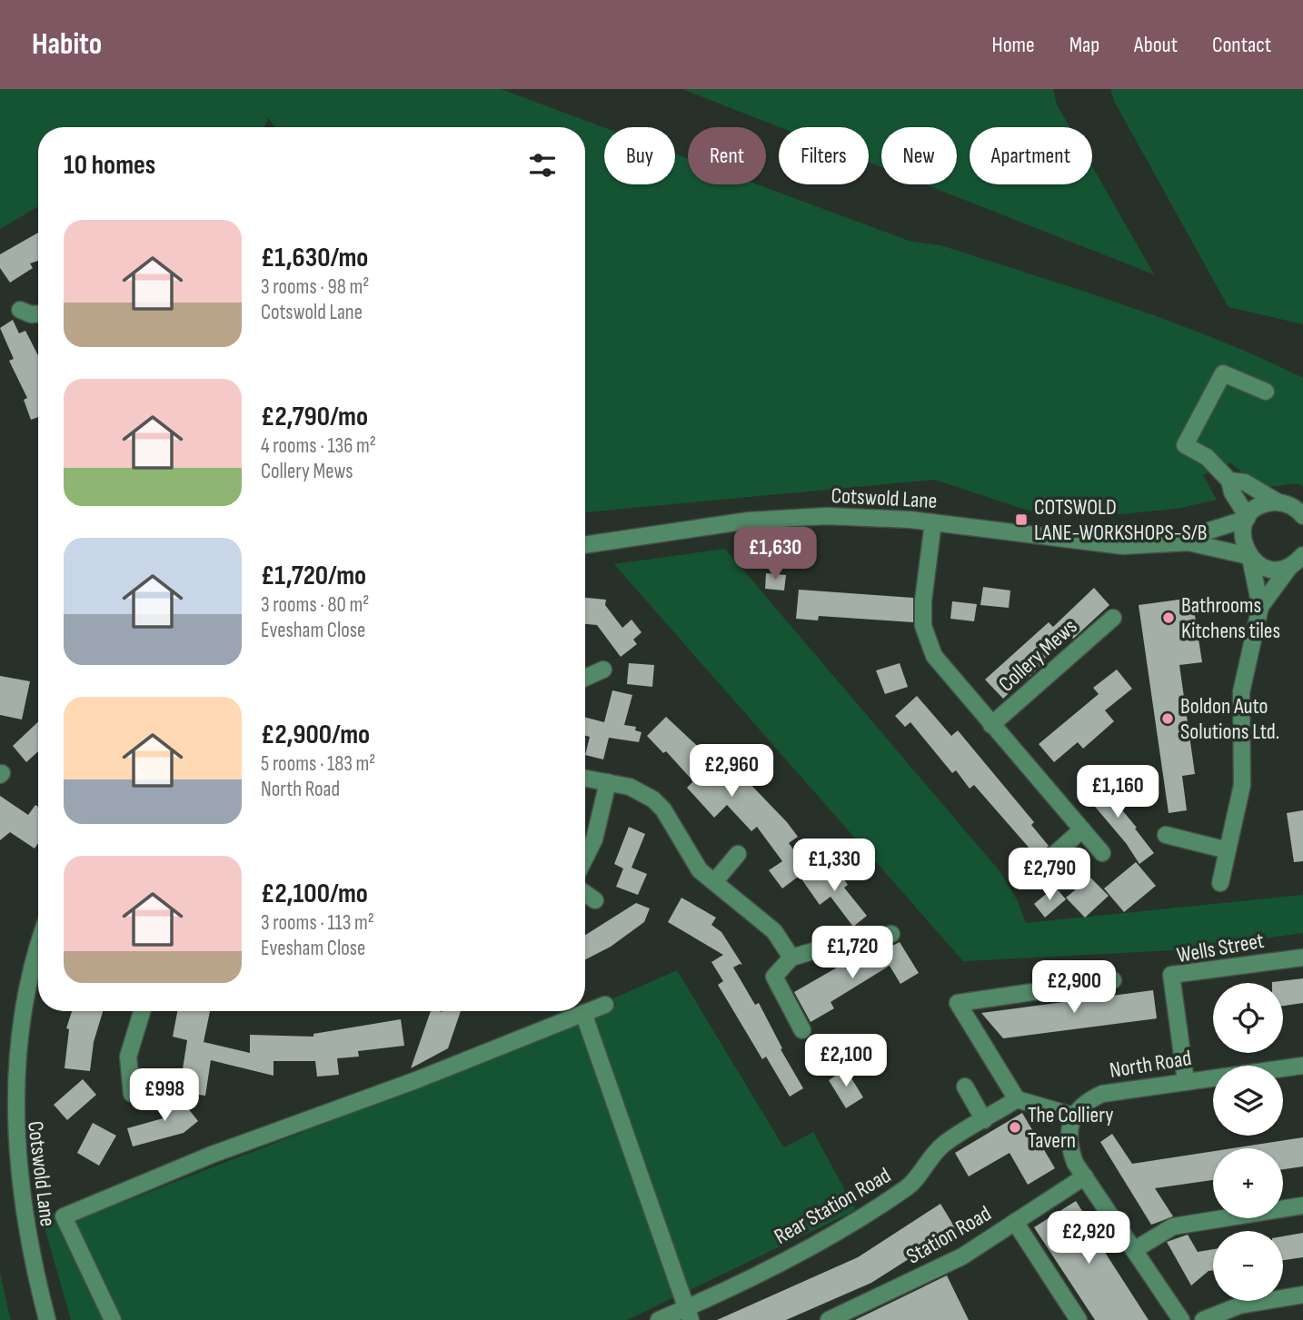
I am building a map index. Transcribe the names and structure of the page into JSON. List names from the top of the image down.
{
  "streets": {
    "street": [
      "Cotswold Lane",
      "Collery Mews",
      "Wells Street",
      "North Road",
      "Rear Station Road",
      "Station Road"
    ]
  },
  "crossings": [
    ["Cotswold Lane", "Collery Mews"],
    ["Wells Street", "North Road"]
  ],
  "places": {
    "transit": ["COTSWOLD LANE-WORKSHOPS-S/B"],
    "other": ["Bathrooms Kitchens tiles", "Boldon Auto Solutions Ltd.", "The Colliery Tavern"]
  },
  "page": {
    "header": "Habito",
    "nav": [
      "Home",
      "Map",
      "About",
      "Contact"
    ],
    "chip": [
      "Buy",
      "Rent",
      "Filters",
      "New",
      "Apartment"
    ],
    "heading": "10 homes",
    "list": [
      {
        "name": "£1,630/mo",
        "note": "3 rooms · 98 m² · Cotswold Lane"
      },
      {
        "name": "£2,790/mo",
        "note": "4 rooms · 136 m² · Collery Mews"
      },
      {
        "name": "£1,720/mo",
        "note": "3 rooms · 80 m² · Evesham Close"
      },
      {
        "name": "£2,900/mo",
        "note": "5 rooms · 183 m² · North Road"
      },
      {
        "name": "£2,100/mo",
        "note": "3 rooms · 113 m² · Evesham Close"
      }
    ],
    "price": [
      "£1,630",
      "£2,960",
      "£1,160",
      "£1,330",
      "£2,790",
      "£1,720",
      "£2,900",
      "£2,100",
      "£998",
      "£2,920"
    ],
    "map_buttons": ["+", "−"]
  }
}
